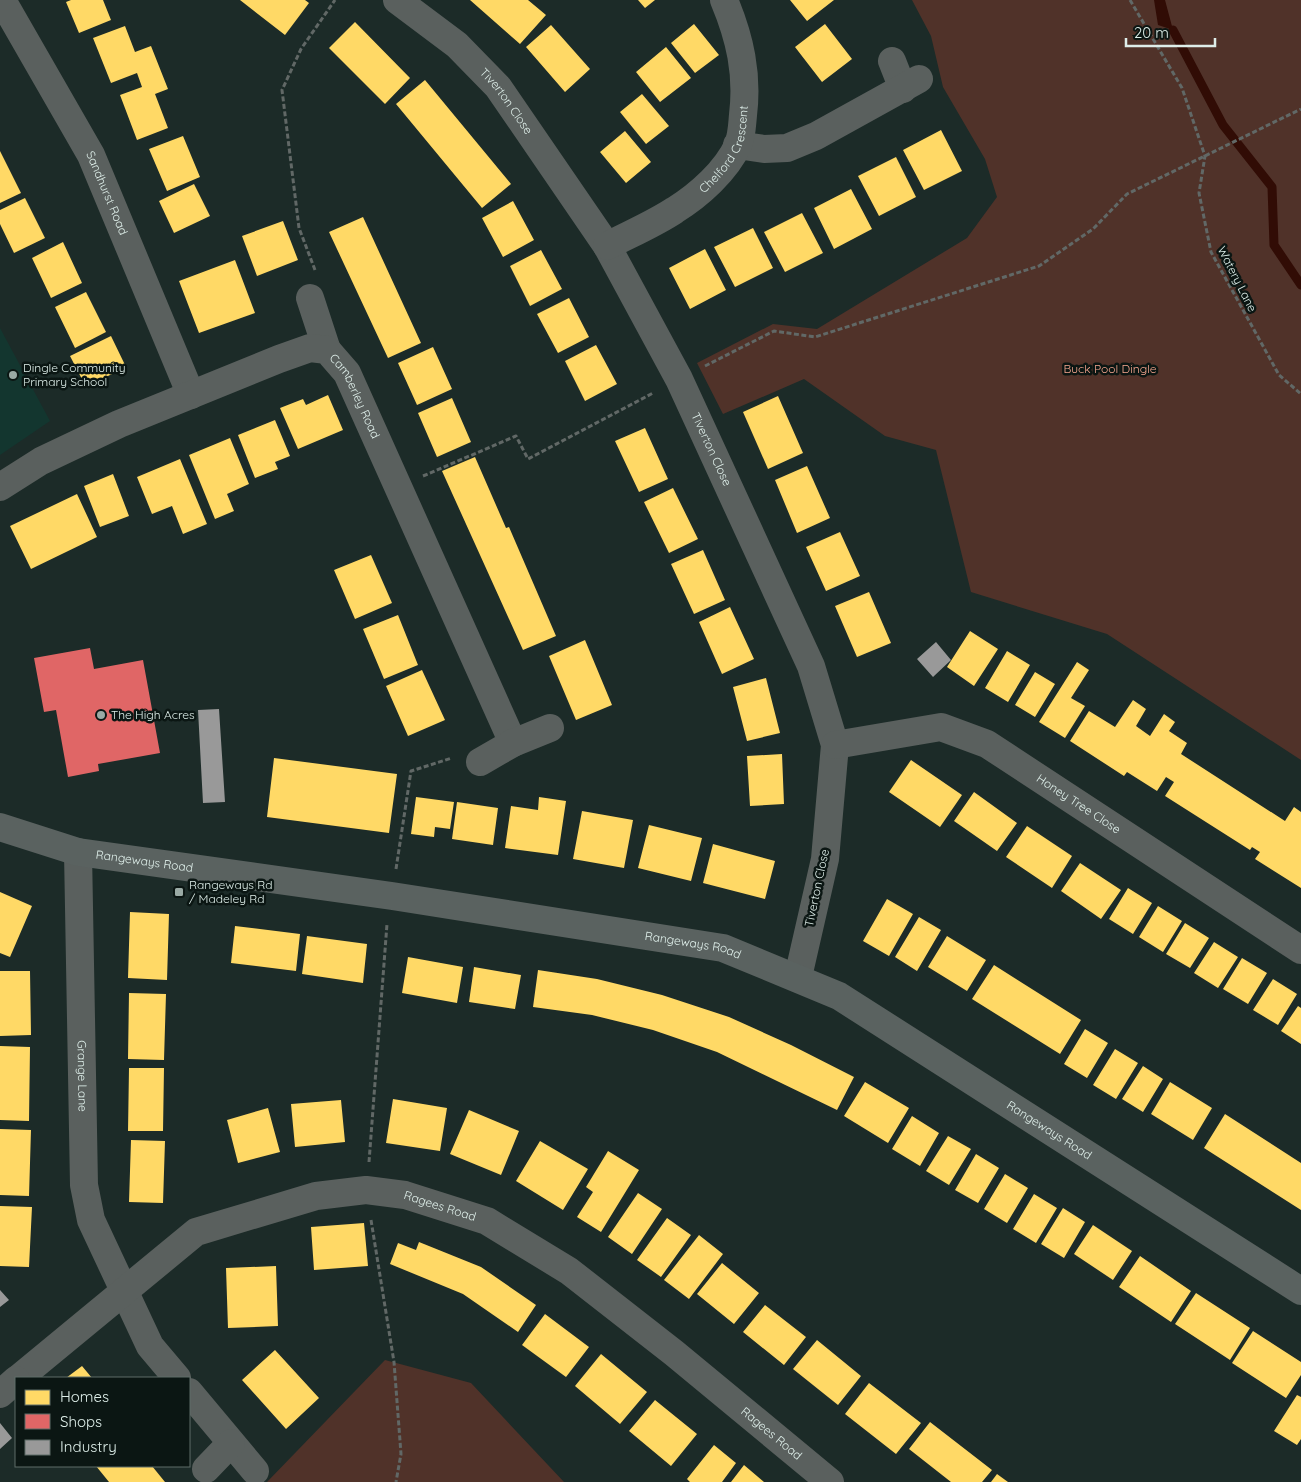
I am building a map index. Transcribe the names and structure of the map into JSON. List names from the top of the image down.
{
  "streets": {
    "street": [
      "Tiverton Close",
      "Chelford Crescent",
      "Sandhurst Road",
      "Camberley Road",
      "Honey Tree Close",
      "Rangeways Road",
      "Grange Lane",
      "Ragees Road"
    ],
    "path": ["Watery Lane"]
  },
  "crossings": [
    ["Tiverton Close", "Chelford Crescent"],
    ["Tiverton Close", "Honey Tree Close"],
    ["Tiverton Close", "Rangeways Road"],
    ["Sandhurst Road", "Camberley Road"],
    ["Rangeways Road", "Grange Lane"],
    ["Grange Lane", "Ragees Road"]
  ],
  "parks": ["Buck Pool Dingle"],
  "places": {
    "other": ["Dingle Community Primary School", "The High Acres"],
    "transit": ["Rangeways Rd / Madeley Rd"]
  },
  "legend": ["Homes", "Shops", "Industry"],
  "scale_bar": "20 m"
}
